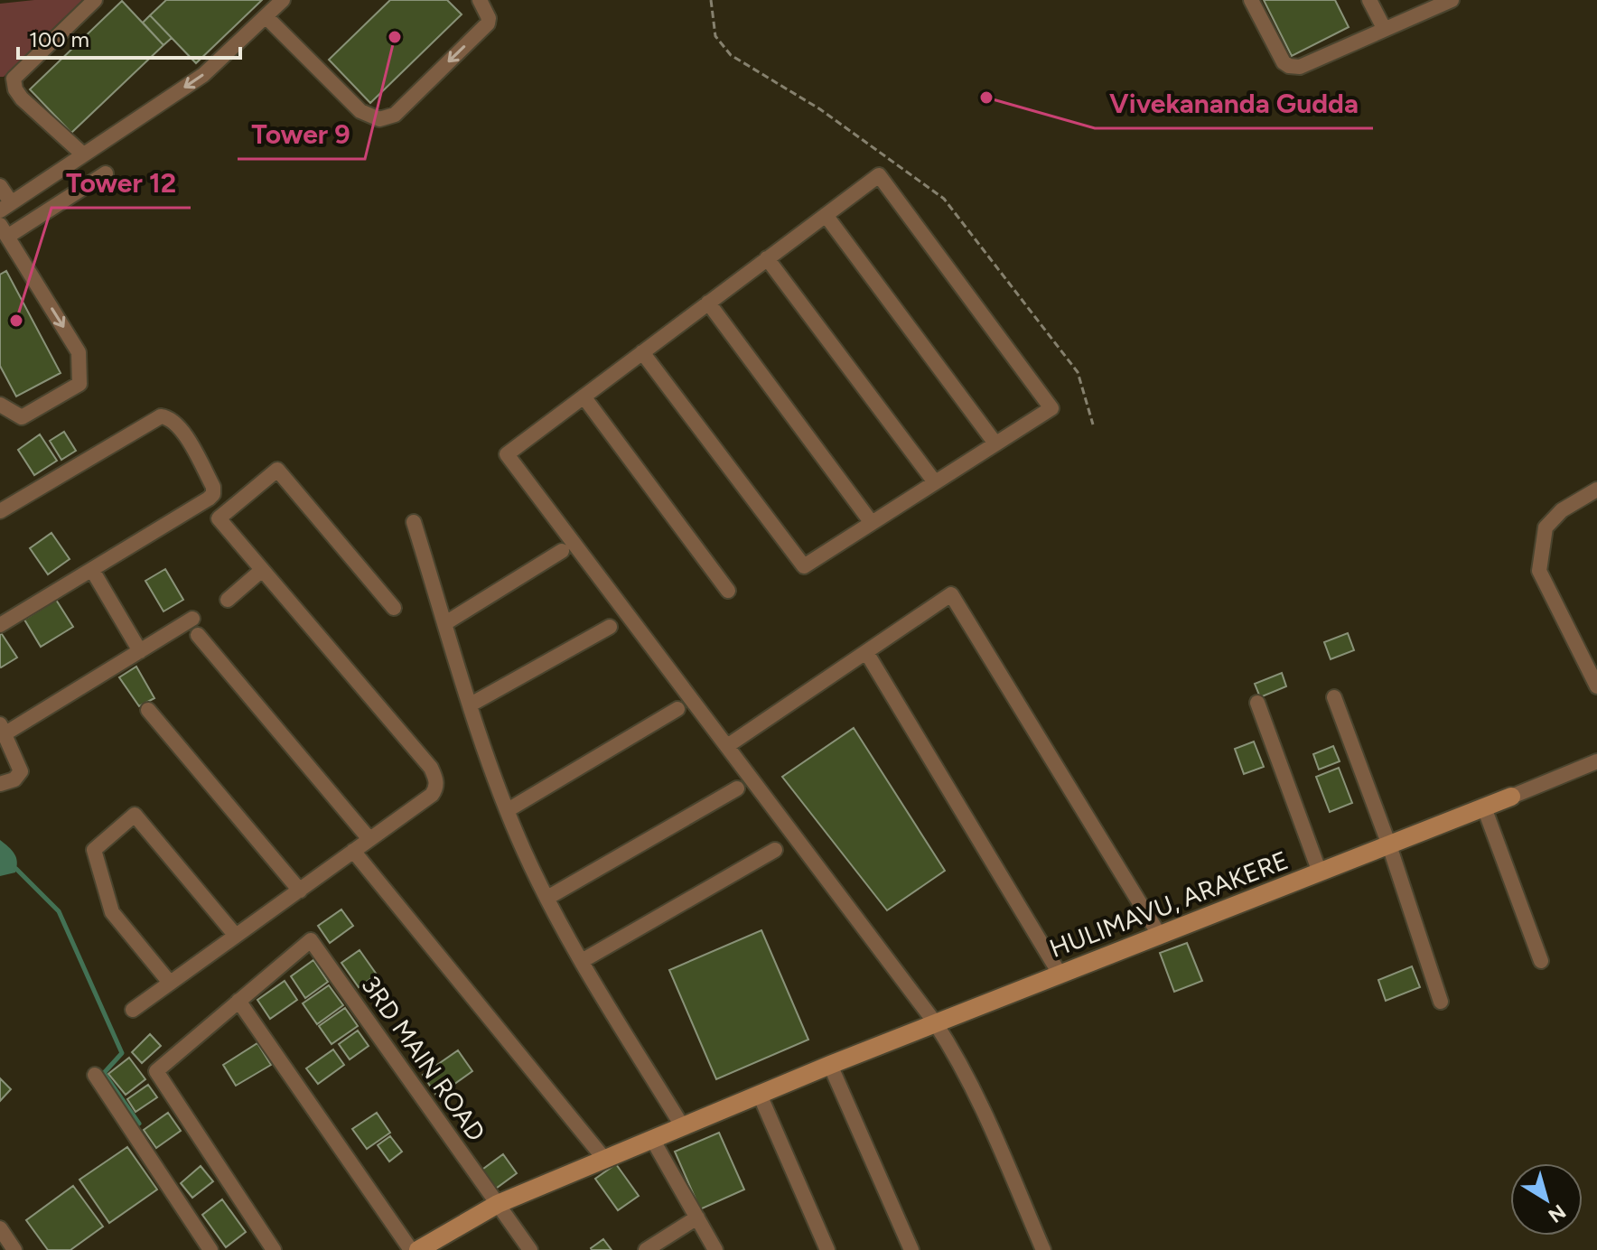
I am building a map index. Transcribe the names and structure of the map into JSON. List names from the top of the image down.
{
  "streets": {
    "street": ["HULIMAVU, ARAKERE", "3RD MAIN ROAD"]
  },
  "crossings": [
    ["HULIMAVU, ARAKERE", "3RD MAIN ROAD"]
  ],
  "places": ["Tower 9", "Vivekananda Gudda", "Tower 12"],
  "scale_bar": "100 m",
  "north": "bottom right"
}
